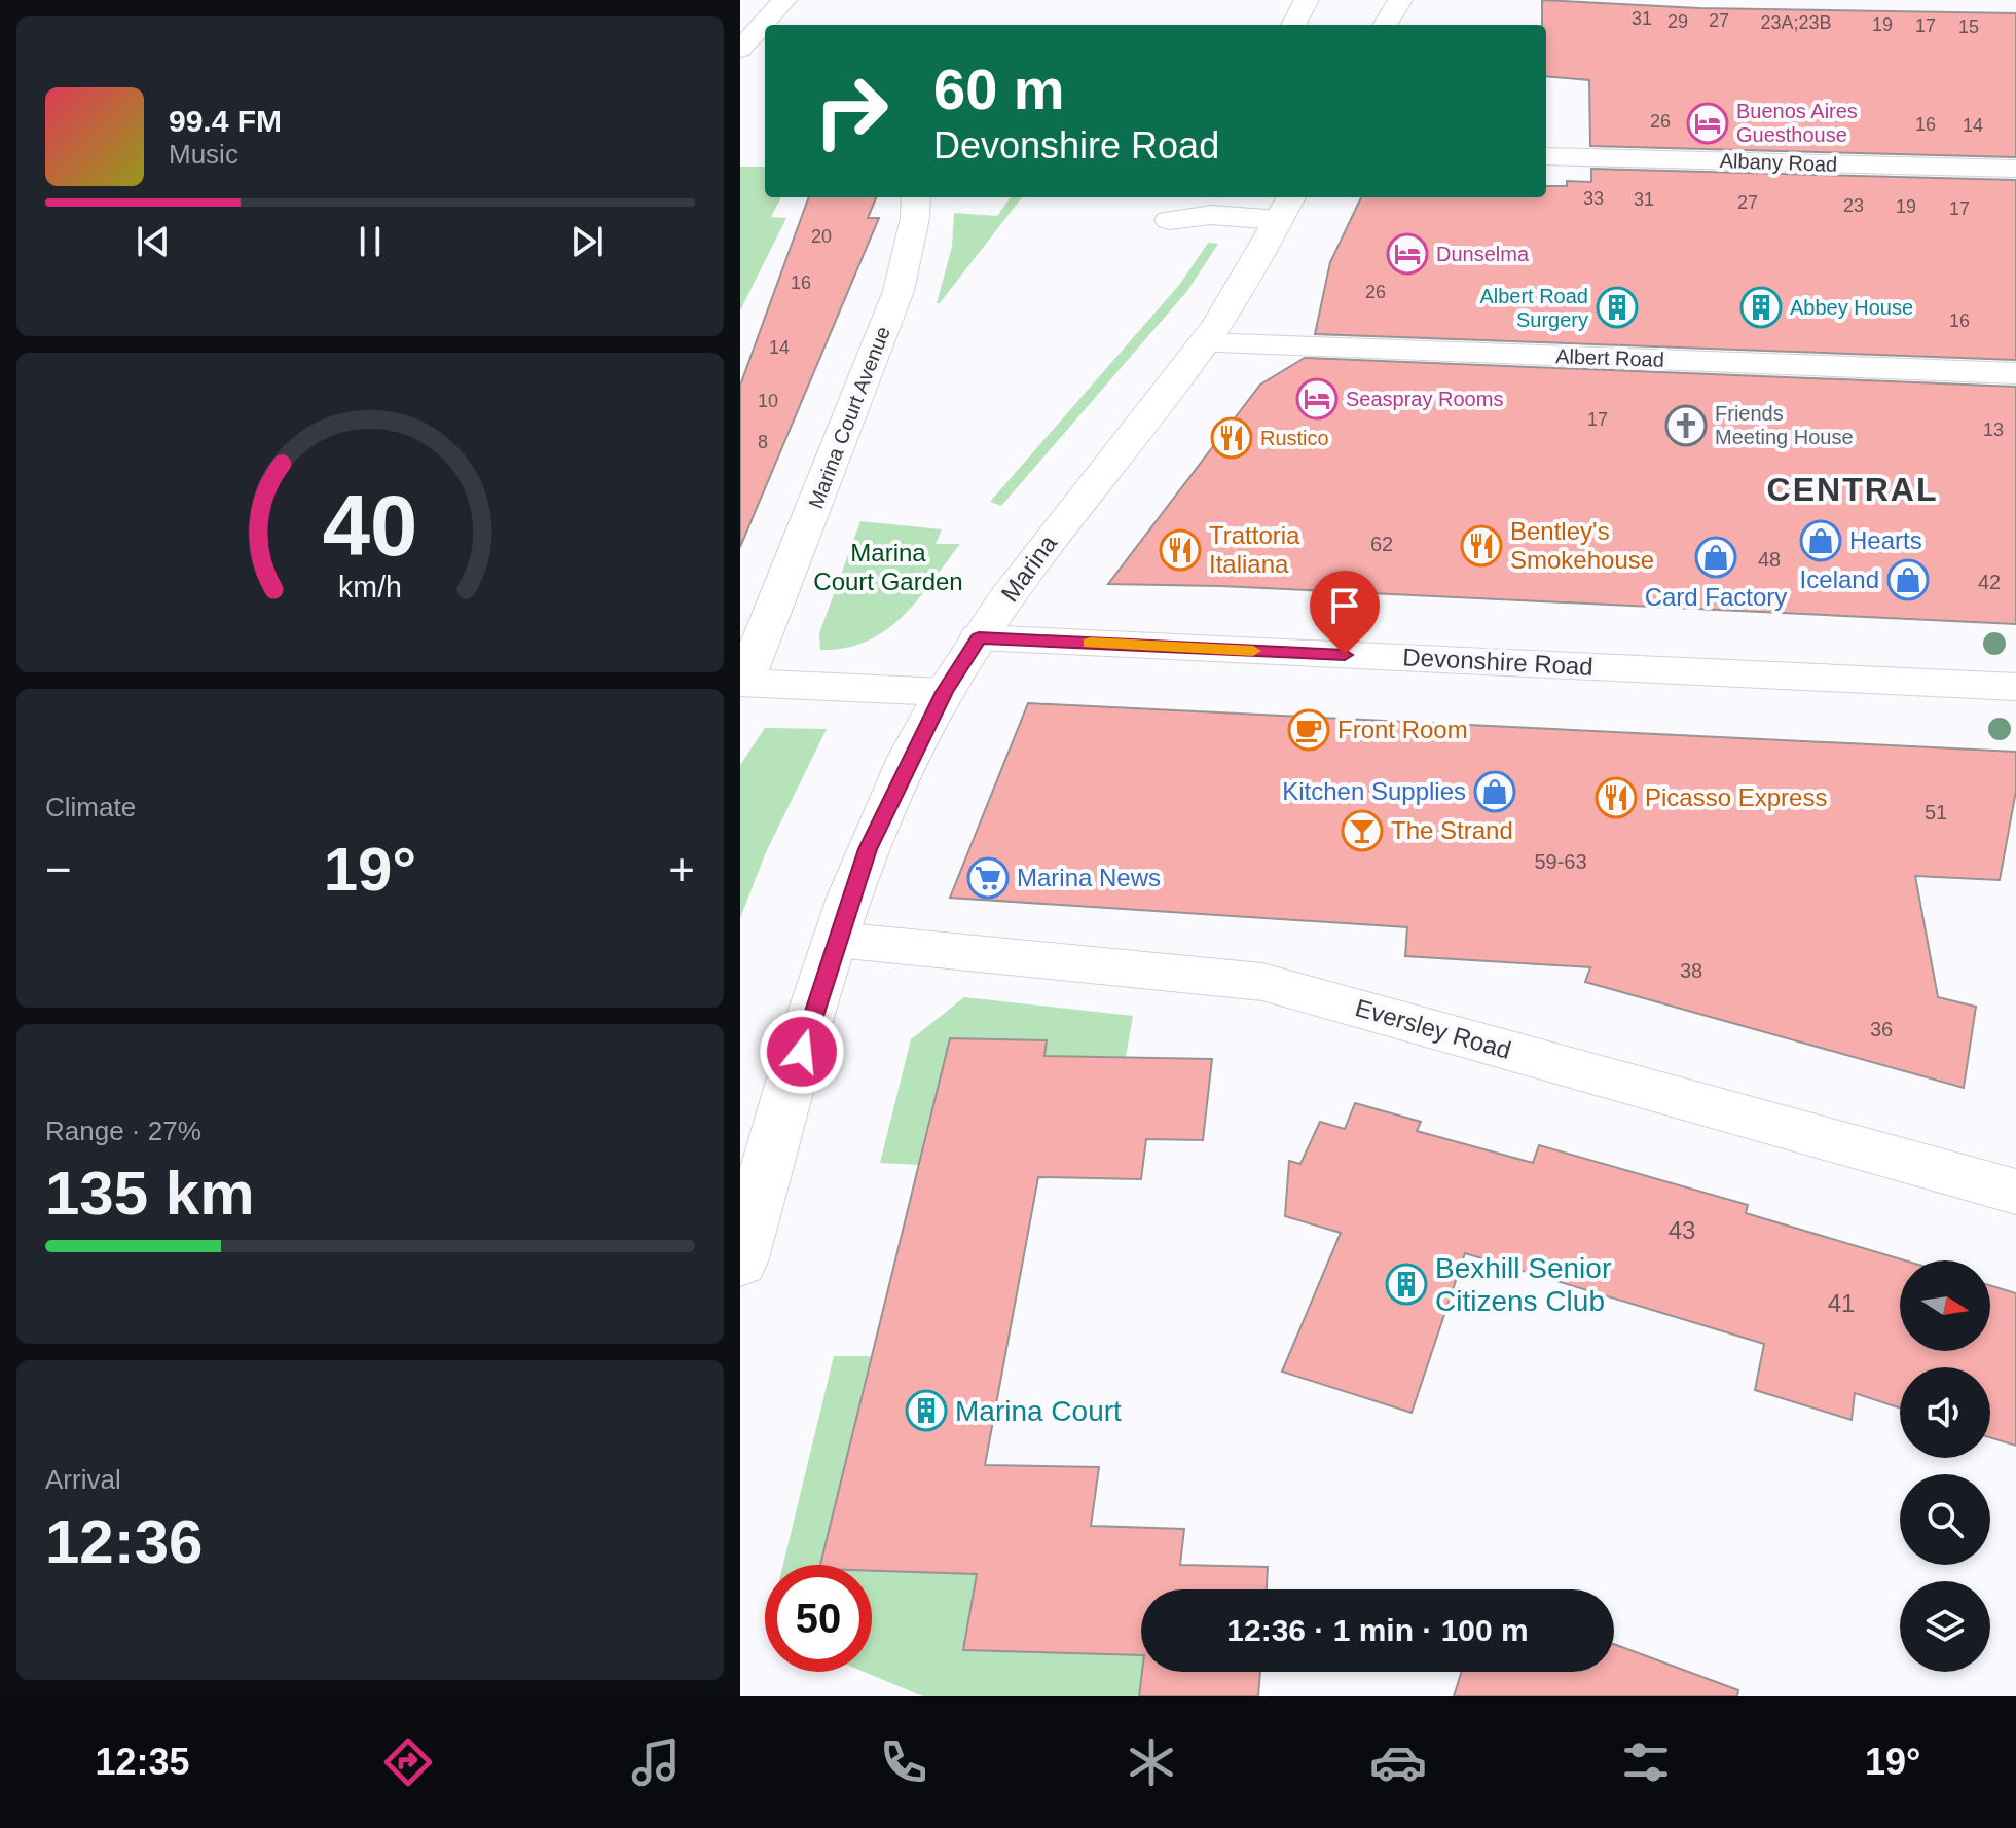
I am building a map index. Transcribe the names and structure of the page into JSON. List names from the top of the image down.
{
  "streets": {
    "street": [
      "Albany Road",
      "Albert Road",
      "Marina Court Avenue",
      "Marina",
      "Devonshire Road",
      "Eversley Road"
    ]
  },
  "crossings": [
    ["Albert Road", "Marina"],
    ["Marina", "Devonshire Road"],
    ["Marina", "Eversley Road"]
  ],
  "districts": ["CENTRAL"],
  "parks": ["Marina Court Garden"],
  "places": {
    "hotel": ["Buenos Aires Guesthouse", "Dunselma", "Seaspray Rooms"],
    "building": [
      "Albert Road Surgery",
      "Abbey House",
      "Bexhill Senior Citizens Club",
      "Marina Court"
    ],
    "church": ["Friends Meeting House"],
    "restaurant": [
      "Rustico",
      "Bentley's Smokehouse",
      "Trattoria Italiana",
      "Picasso Express"
    ],
    "shop": [
      "Hearts",
      "Card Factory",
      "Iceland",
      "Kitchen Supplies"
    ],
    "cafe": ["Front Room"],
    "bar": ["The Strand"],
    "supermarket": ["Marina News"]
  },
  "house_numbers": [
    "31",
    "27",
    "29",
    "23A;23B",
    "19",
    "17",
    "15",
    "26",
    "16",
    "14",
    "33",
    "31",
    "27",
    "23",
    "19",
    "17",
    "20",
    "16",
    "26",
    "16",
    "14",
    "10",
    "17",
    "13",
    "8",
    "62",
    "48",
    "42",
    "51",
    "59-63",
    "38",
    "36",
    "43",
    "41"
  ],
  "north": "right",
  "page": {
    "turn": ["60 m", "Devonshire Road"],
    "song": ["99.4 FM", "Music"],
    "tile": [
      "Climate",
      ["Range · 27%", "135 km"],
      ["Arrival", "12:36"]
    ],
    "heat": ["−", "19°", "+"],
    "limit": "50",
    "trip": "12:36 · 1 min · 100 m",
    "tabs": ["12:35", "19°"],
    "gauge": ["40", "km/h"]
  }
}
